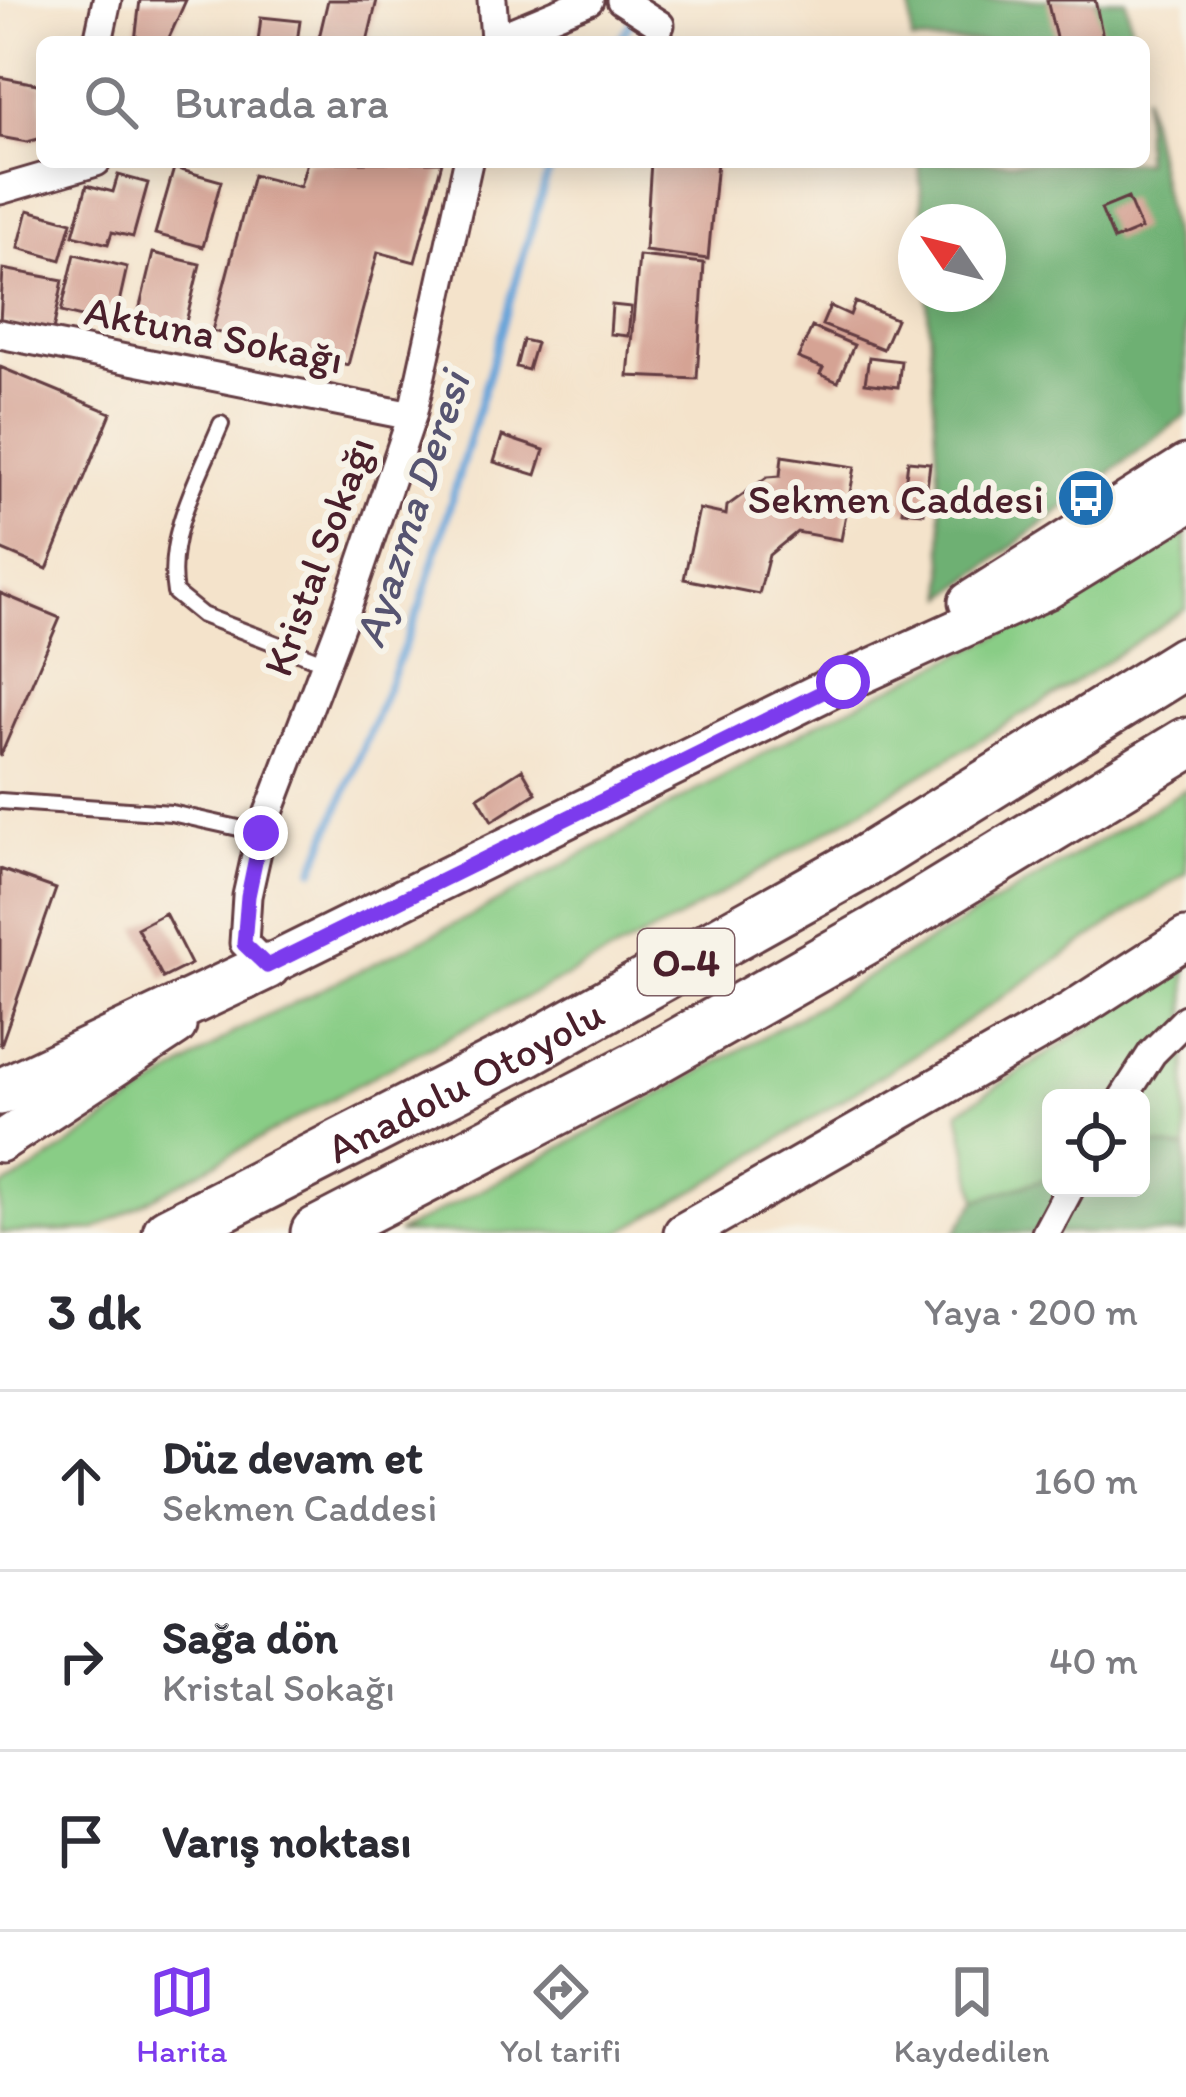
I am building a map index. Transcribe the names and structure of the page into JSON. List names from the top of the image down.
{
  "streets": {
    "highway": ["O-4", "Anadolu Otoyolu"],
    "street": ["Aktuna Sokağı", "Kristal Sokağı"]
  },
  "crossings": [
    ["Aktuna Sokağı", "Kristal Sokağı"]
  ],
  "water": ["Ayazma Deresi"],
  "places": {
    "bus stop": ["Sekmen Caddesi"]
  },
  "north": "top left",
  "page": {
    "search": "Burada ara",
    "heading": ["3 dk", "Yaya · 200 m"],
    "list": [
      ["Düz devam et", "Sekmen Caddesi", "160 m"],
      ["Sağa dön", "Kristal Sokağı", "40 m"],
      "Varış noktası"
    ],
    "nav": ["Harita", "Yol tarifi", "Kaydedilen"]
  }
}
